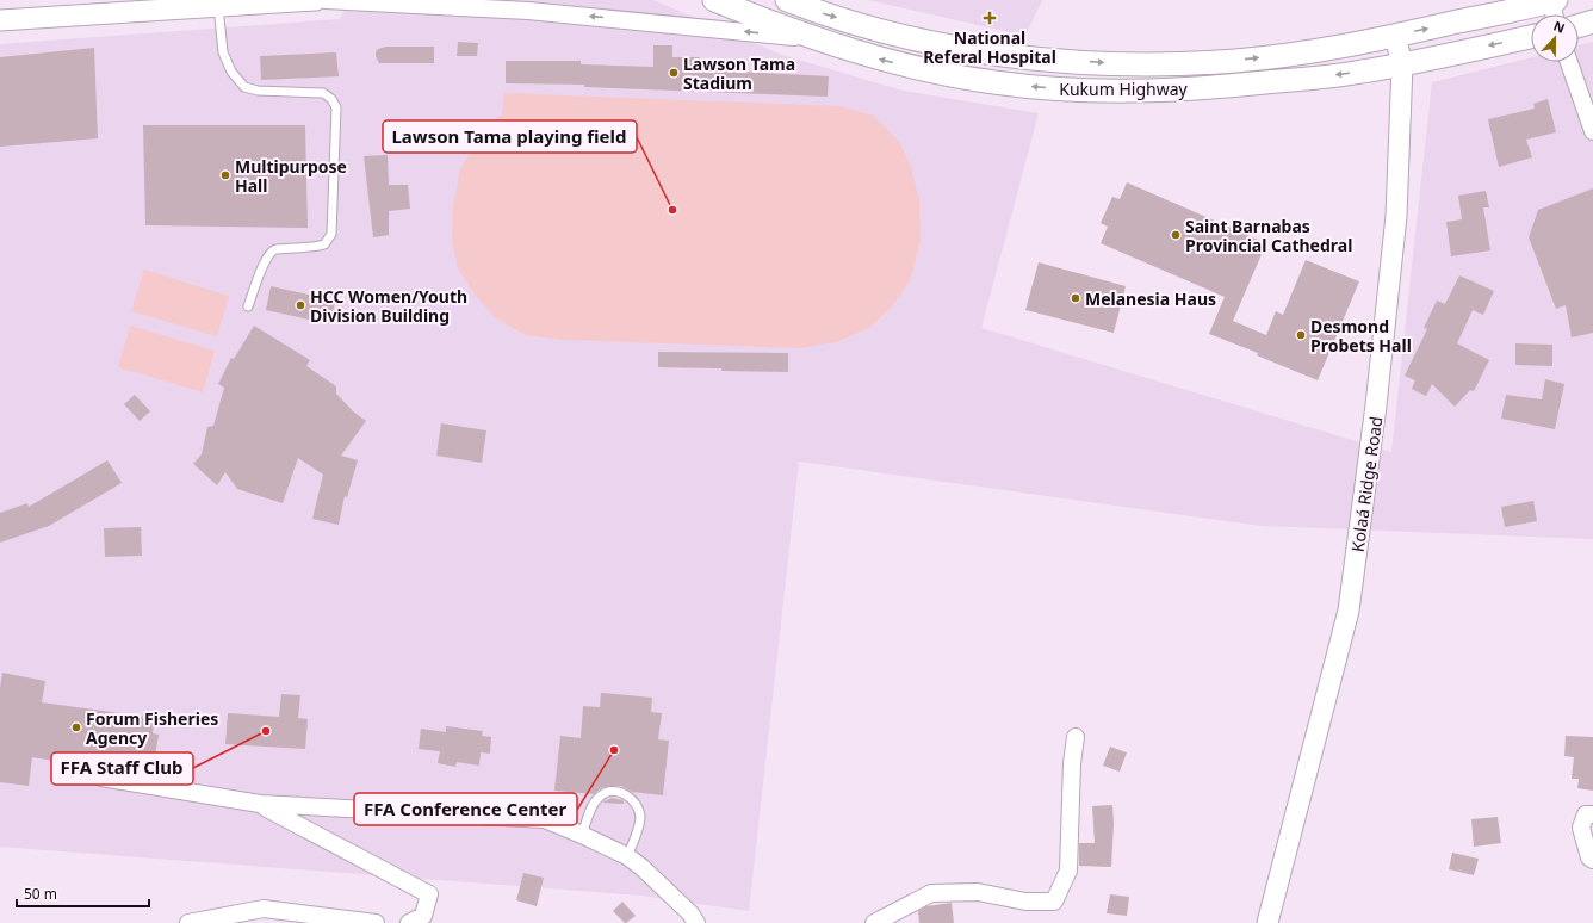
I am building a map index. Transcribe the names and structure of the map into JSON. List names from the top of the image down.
{
  "streets": {
    "main road": ["Kukum Highway"],
    "street": ["Kolaá Ridge Road"]
  },
  "crossings": [
    ["Kukum Highway", "Kolaá Ridge Road"]
  ],
  "places": {
    "health": ["National Referal Hospital"],
    "other": [
      "Lawson Tama Stadium",
      "Multipurpose Hall",
      "Lawson Tama playing field",
      "Saint Barnabas Provincial Cathedral",
      "Melanesia Haus",
      "HCC Women/Youth Division Building",
      "Desmond Probets Hall",
      "Forum Fisheries Agency",
      "FFA Staff Club",
      "FFA Conference Center"
    ]
  },
  "scale_bar": "50 m",
  "north": "top"
}
